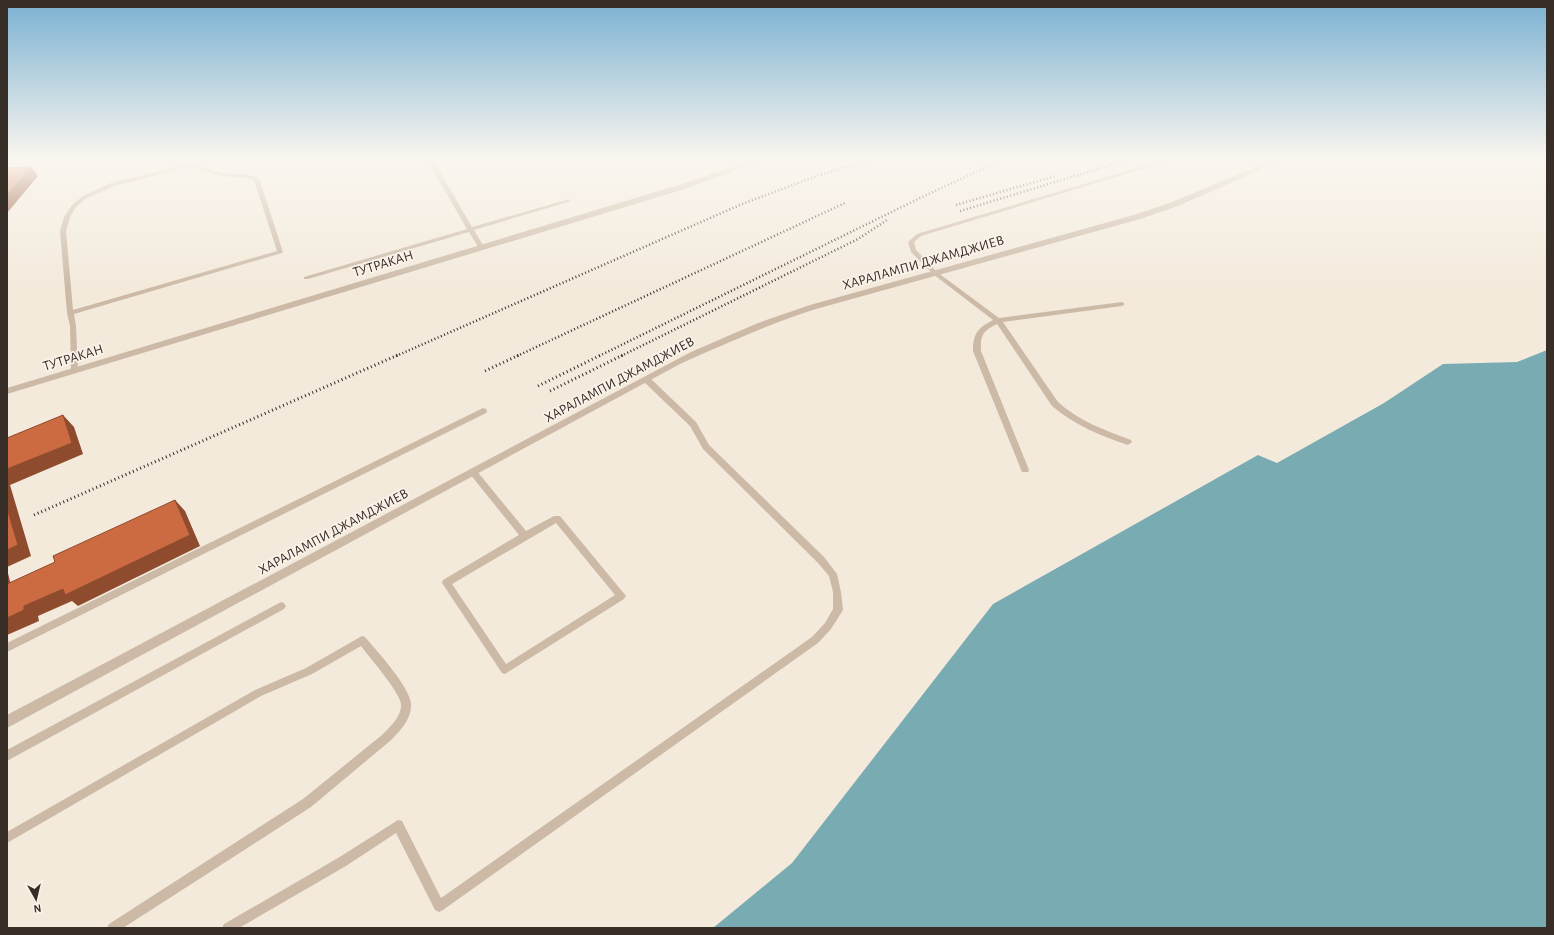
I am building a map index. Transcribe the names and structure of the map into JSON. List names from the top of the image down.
{
  "streets": {
    "street": ["ХАРАЛАМПИ ДЖАМДЖИЕВ", "ТУТРАКАН"]
  },
  "north": "bottom"
}
